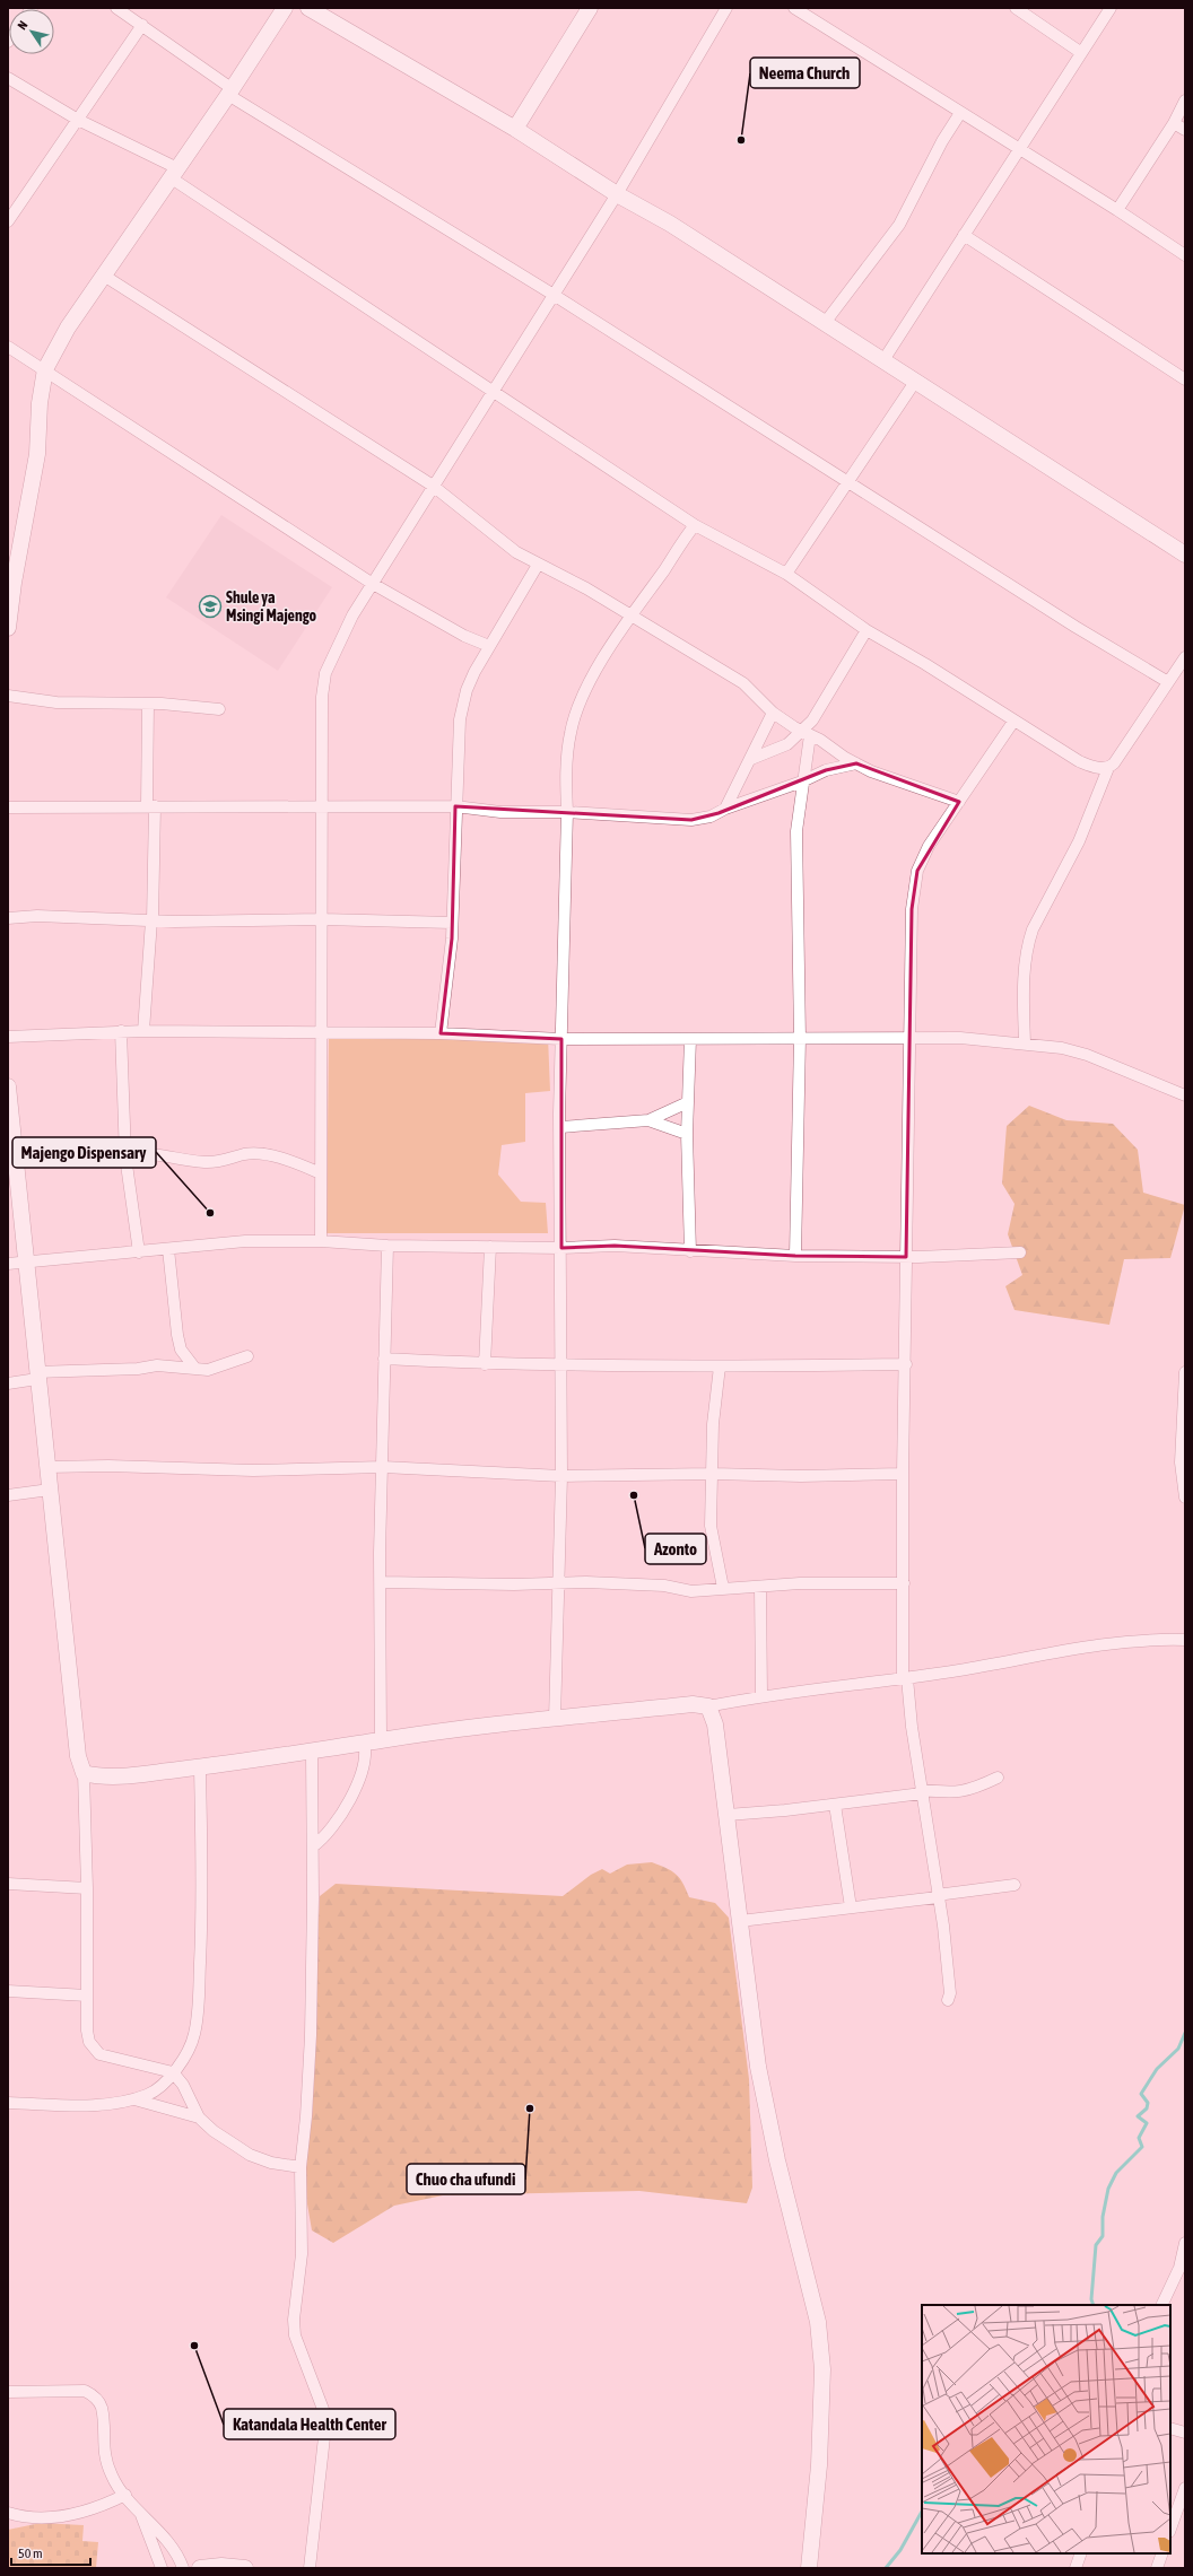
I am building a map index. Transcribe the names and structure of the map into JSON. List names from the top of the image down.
{
  "places": {
    "other": [
      "Neema Church",
      "Majengo Dispensary",
      "Azonto",
      "Chuo cha ufundi",
      "Katandala Health Center"
    ],
    "school or university": ["Shule ya Msingi Majengo"]
  },
  "scale_bar": "50 m",
  "north": "top left"
}
